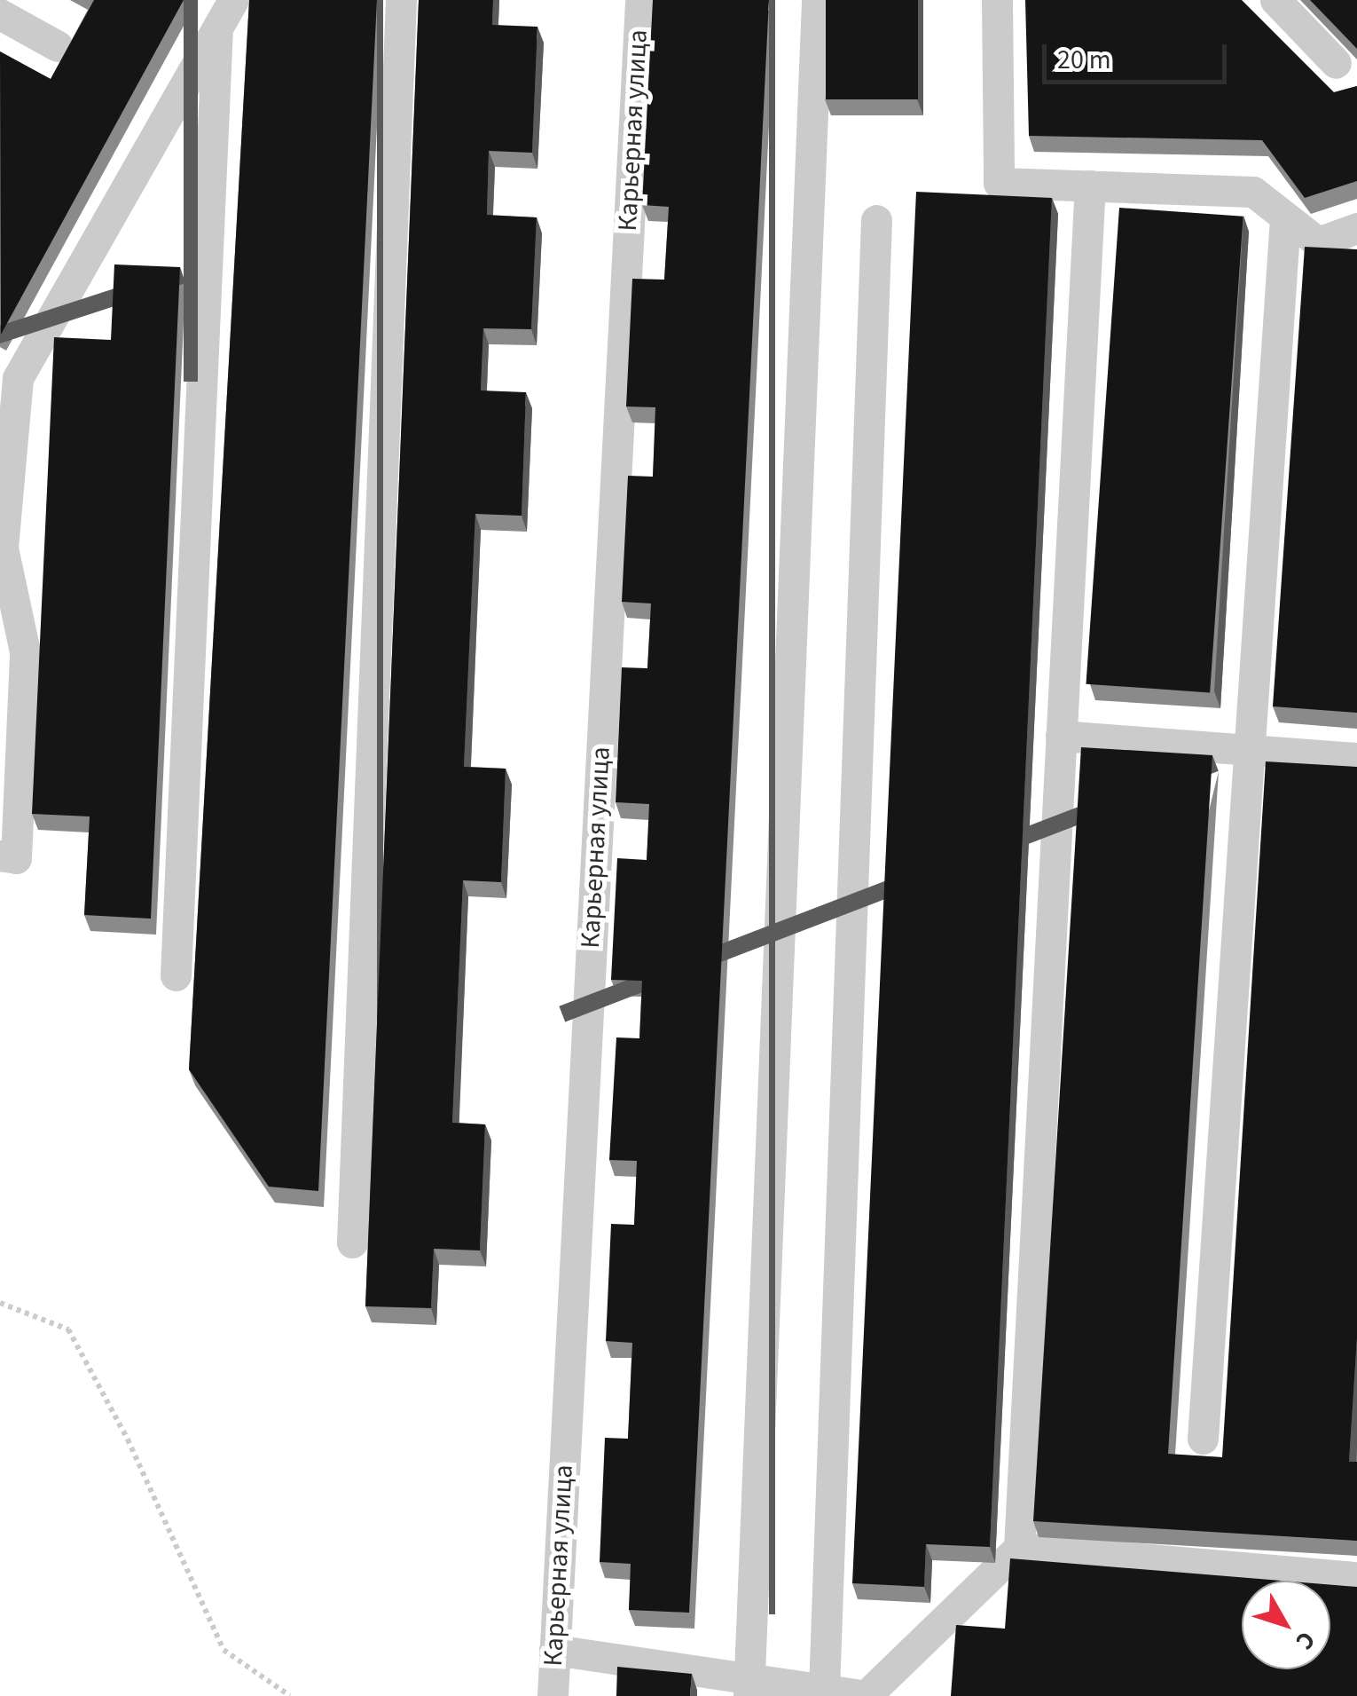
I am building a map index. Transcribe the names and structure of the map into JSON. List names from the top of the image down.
{
  "streets": {
    "lane": ["Карьерная улица"]
  },
  "scale_bar": "20 m",
  "north": "bottom right"
}
